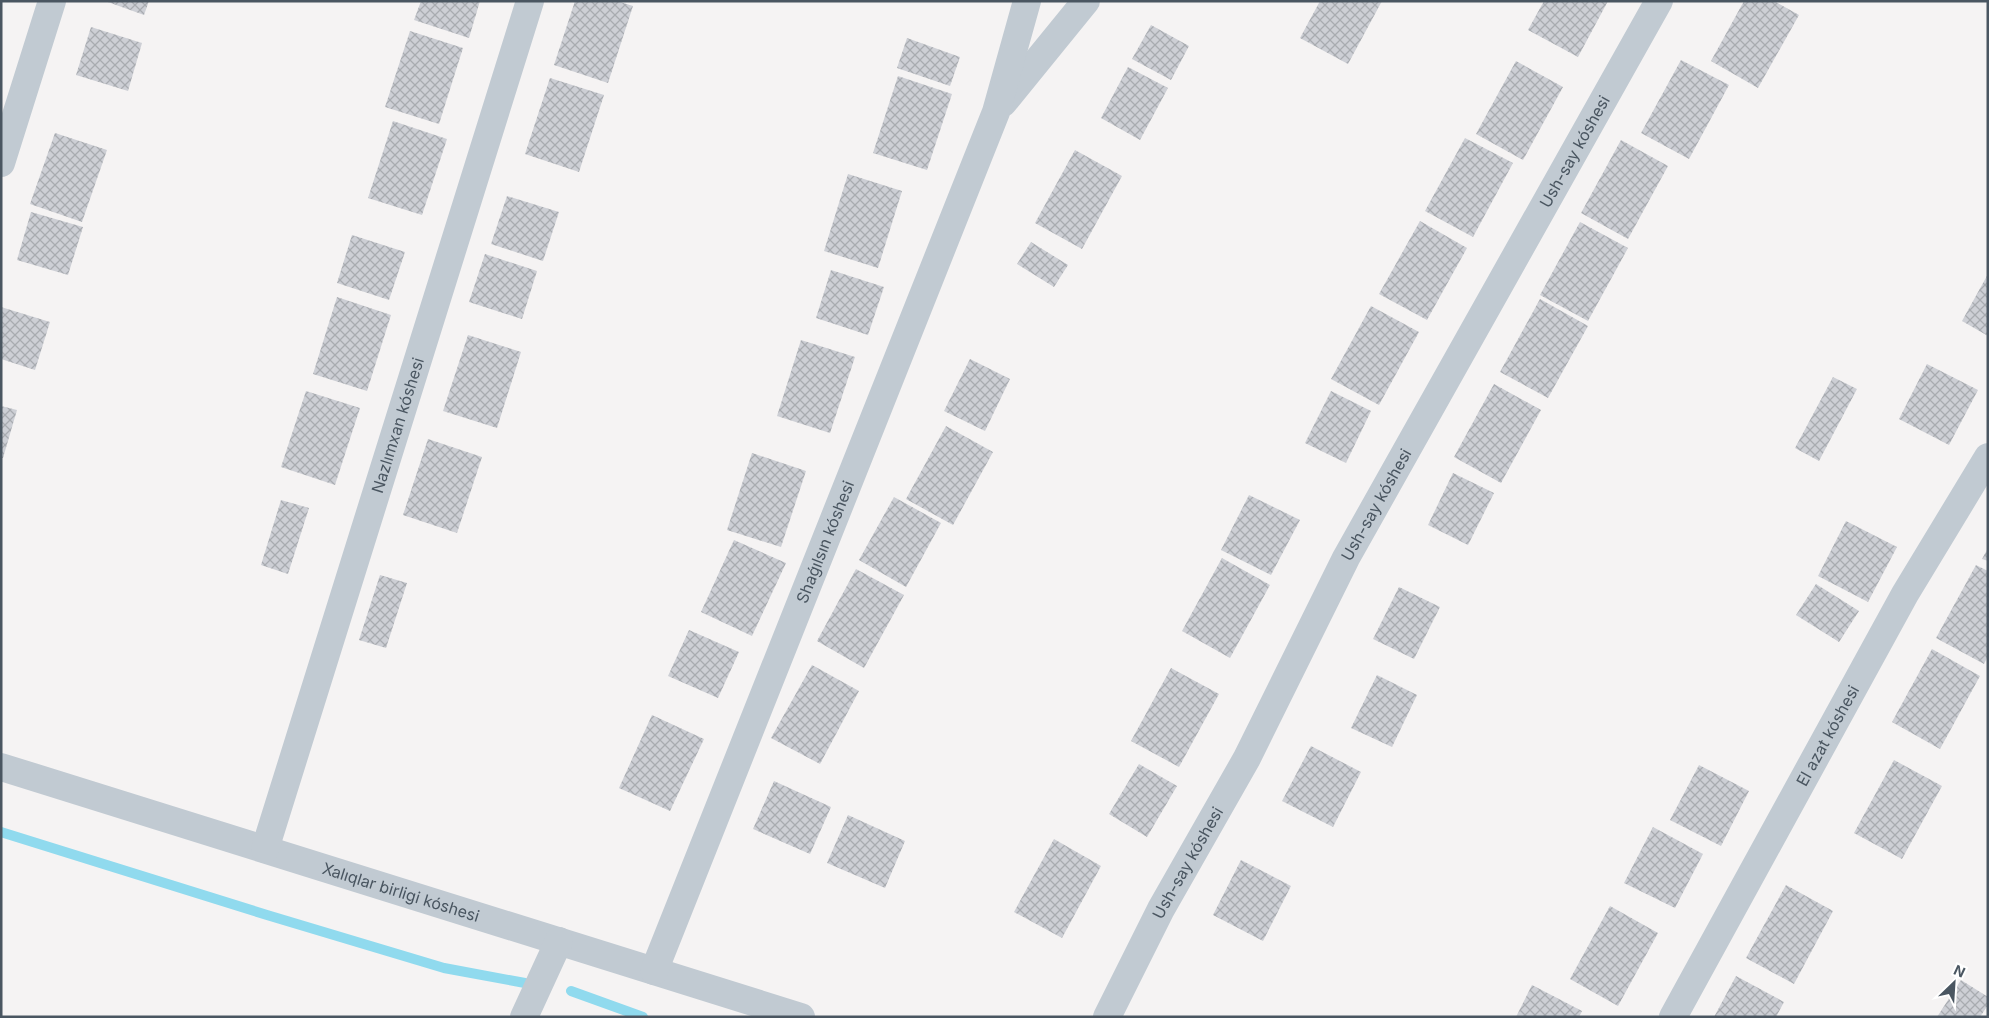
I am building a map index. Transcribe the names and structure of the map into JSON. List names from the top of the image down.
{
  "streets": {
    "street": [
      "Ush-say kóshesi",
      "Nazlımxan kóshesi",
      "Shaǵılsın kóshesi",
      "El azat kóshesi",
      "Xalıqlar birligi kóshesi"
    ]
  },
  "crossings": [
    ["Nazlımxan kóshesi", "Xalıqlar birligi kóshesi"],
    ["Shaǵılsın kóshesi", "Xalıqlar birligi kóshesi"]
  ],
  "north": "top right"
}
